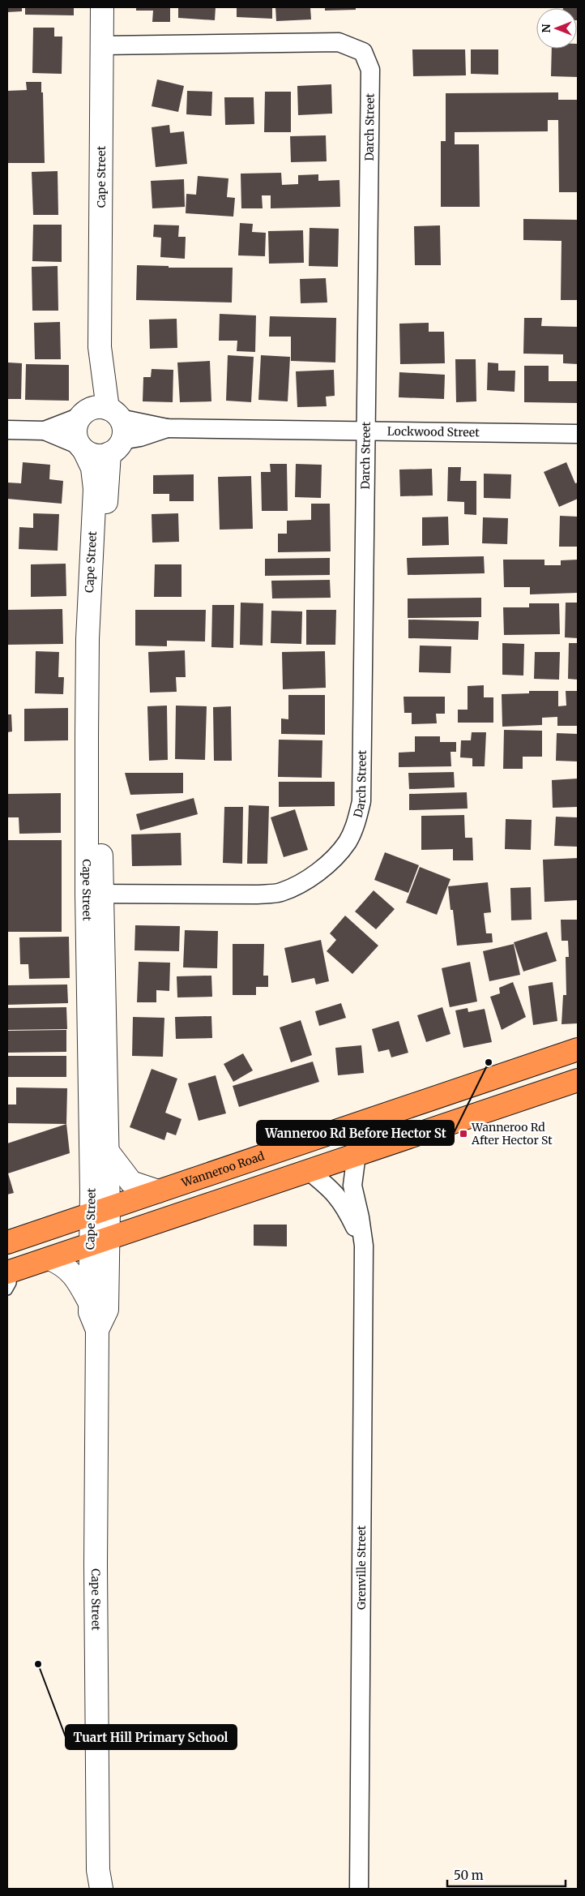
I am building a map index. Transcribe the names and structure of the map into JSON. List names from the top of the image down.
{
  "streets": {
    "highway": ["Wanneroo Road"],
    "street": [
      "Darch Street",
      "Cape Street",
      "Lockwood Street",
      "Grenville Street"
    ]
  },
  "crossings": [
    ["Darch Street", "Cape Street"],
    ["Darch Street", "Lockwood Street"],
    ["Cape Street", "Lockwood Street"],
    ["Cape Street", "Wanneroo Road"]
  ],
  "places": {
    "other": ["Wanneroo Rd Before Hector St", "Tuart Hill Primary School"],
    "transit": ["Wanneroo Rd After Hector St"]
  },
  "scale_bar": "50 m",
  "north": "left"
}
